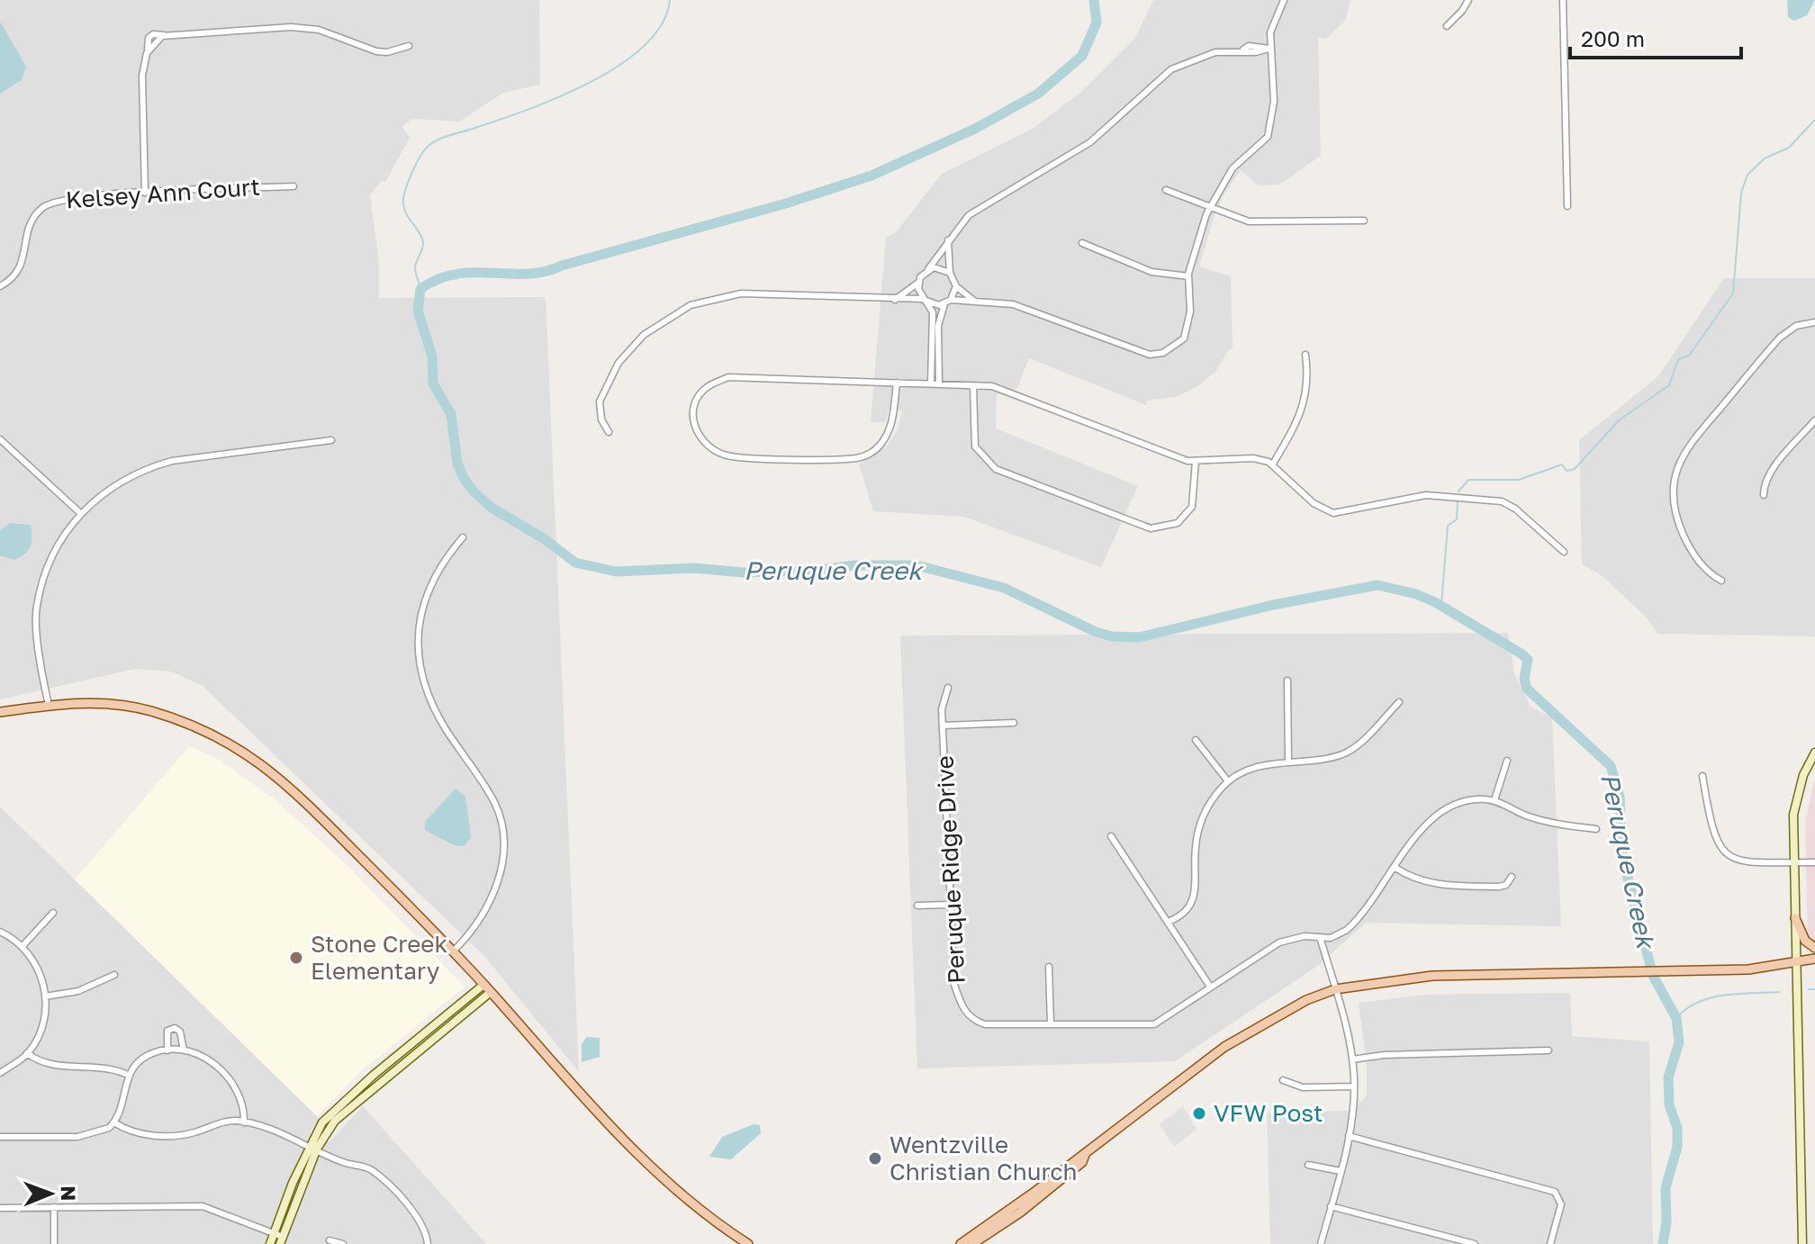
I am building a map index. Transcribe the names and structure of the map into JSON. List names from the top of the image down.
{
  "streets": {
    "street": ["Kelsey Ann Court", "Peruque Ridge Drive"]
  },
  "water": ["Peruque Creek"],
  "places": ["Stone Creek Elementary", "VFW Post", "Wentzville Christian Church"],
  "scale_bar": "200 m",
  "north": "right"
}
